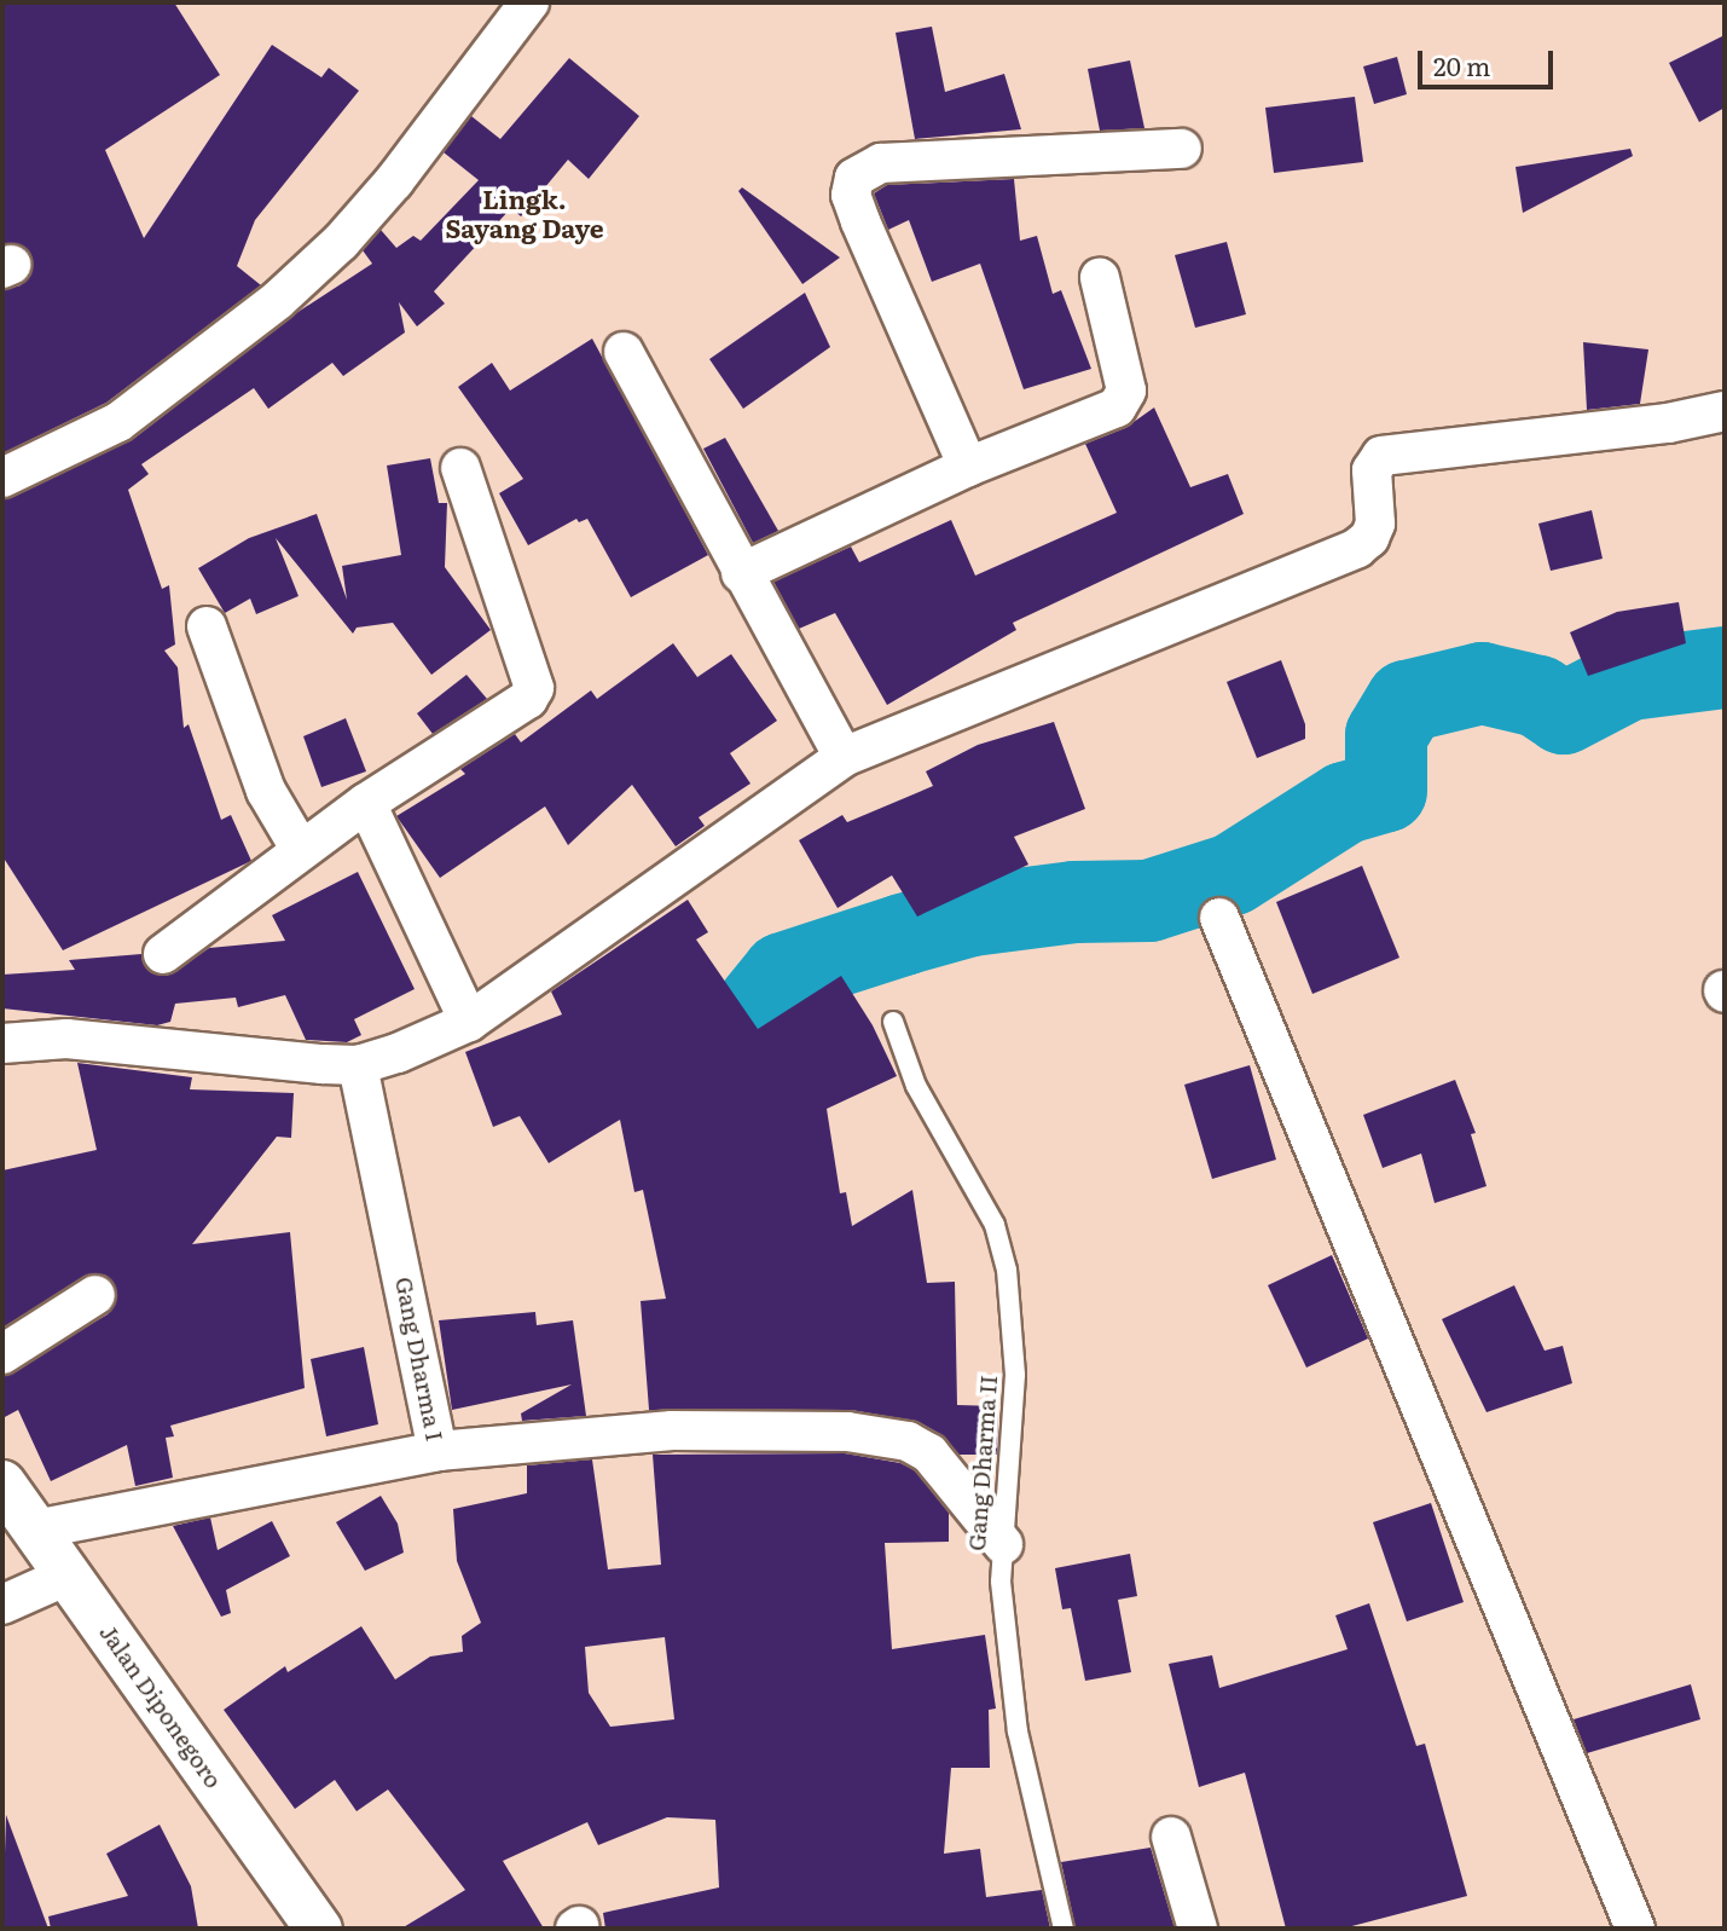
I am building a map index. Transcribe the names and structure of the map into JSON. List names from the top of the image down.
{
  "streets": {
    "main road": ["Jalan Diponegoro"],
    "street": ["Gang Dharma I"],
    "lane": ["Gang Dharma II"]
  },
  "crossings": [
    ["Gang Dharma I", "Jalan Diponegoro"]
  ],
  "districts": ["Lingk. Sayang Daye"],
  "scale_bar": "20 m"
}
